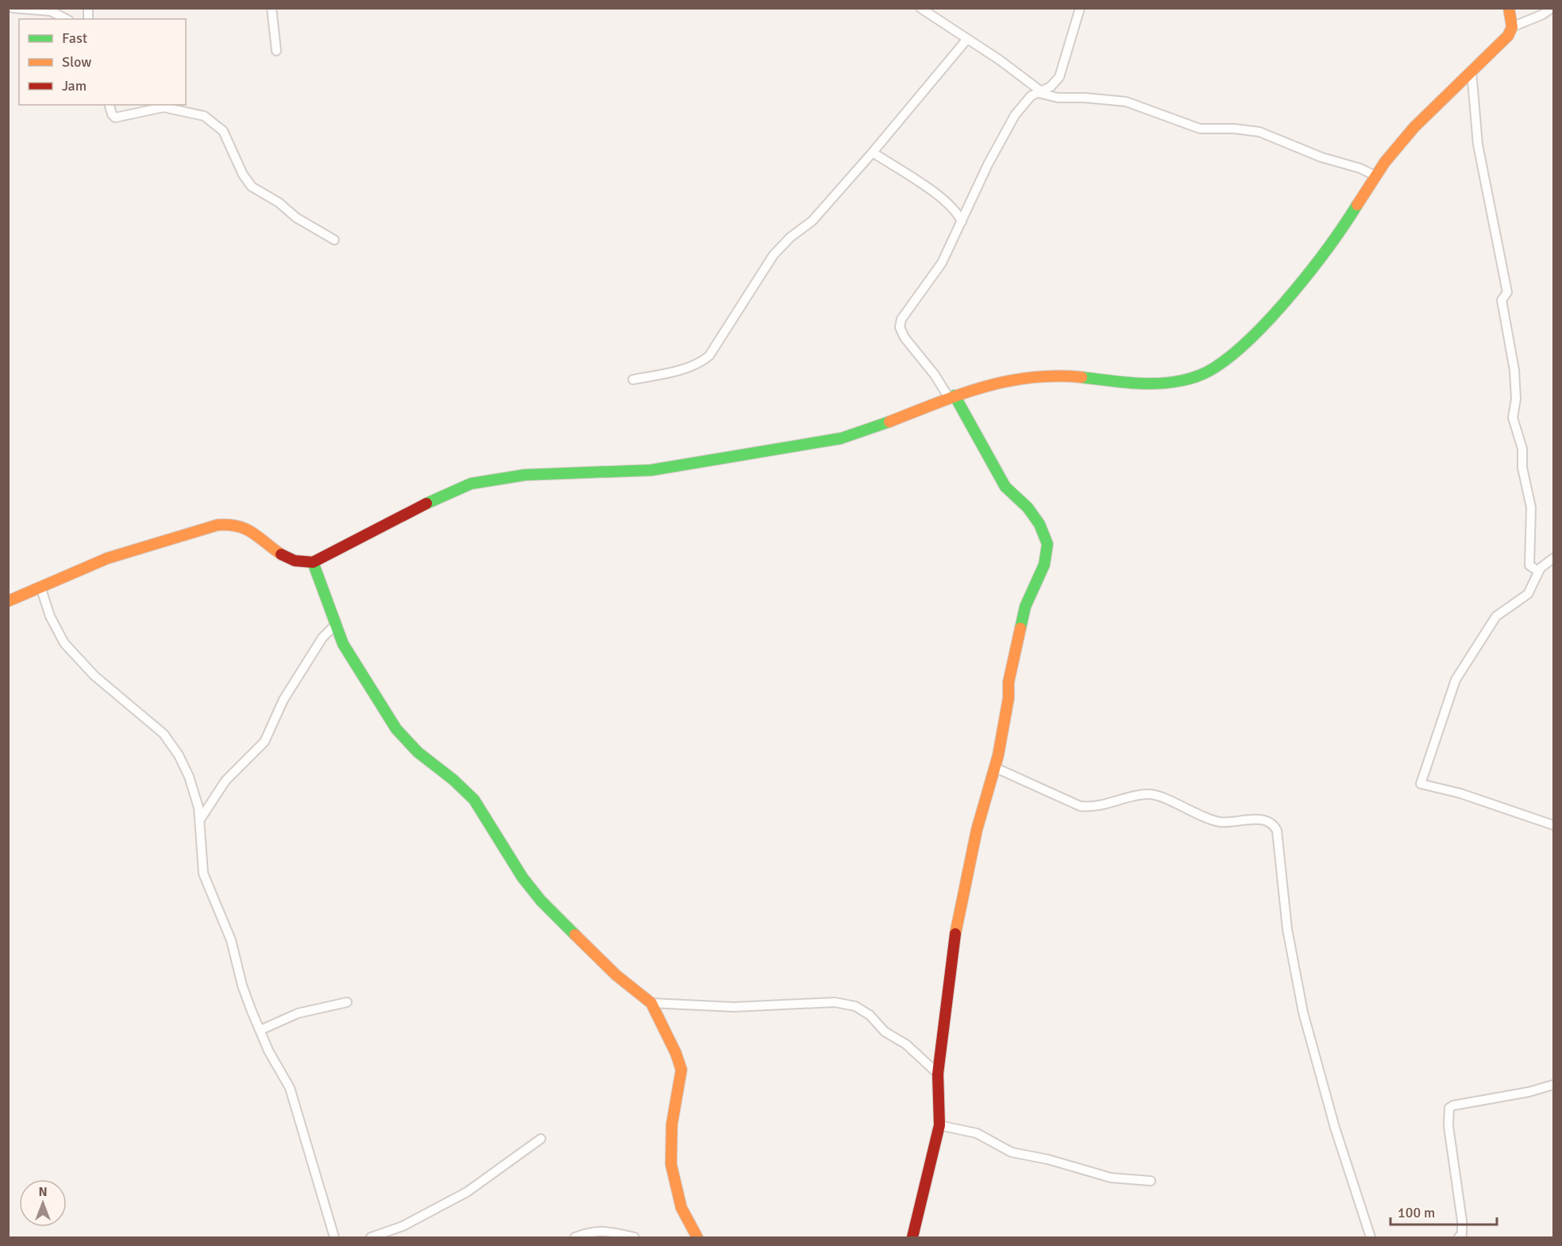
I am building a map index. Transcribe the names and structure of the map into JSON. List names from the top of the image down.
{
  "legend": ["Fast", "Slow", "Jam"],
  "scale_bar": "100 m",
  "north": "top"
}
